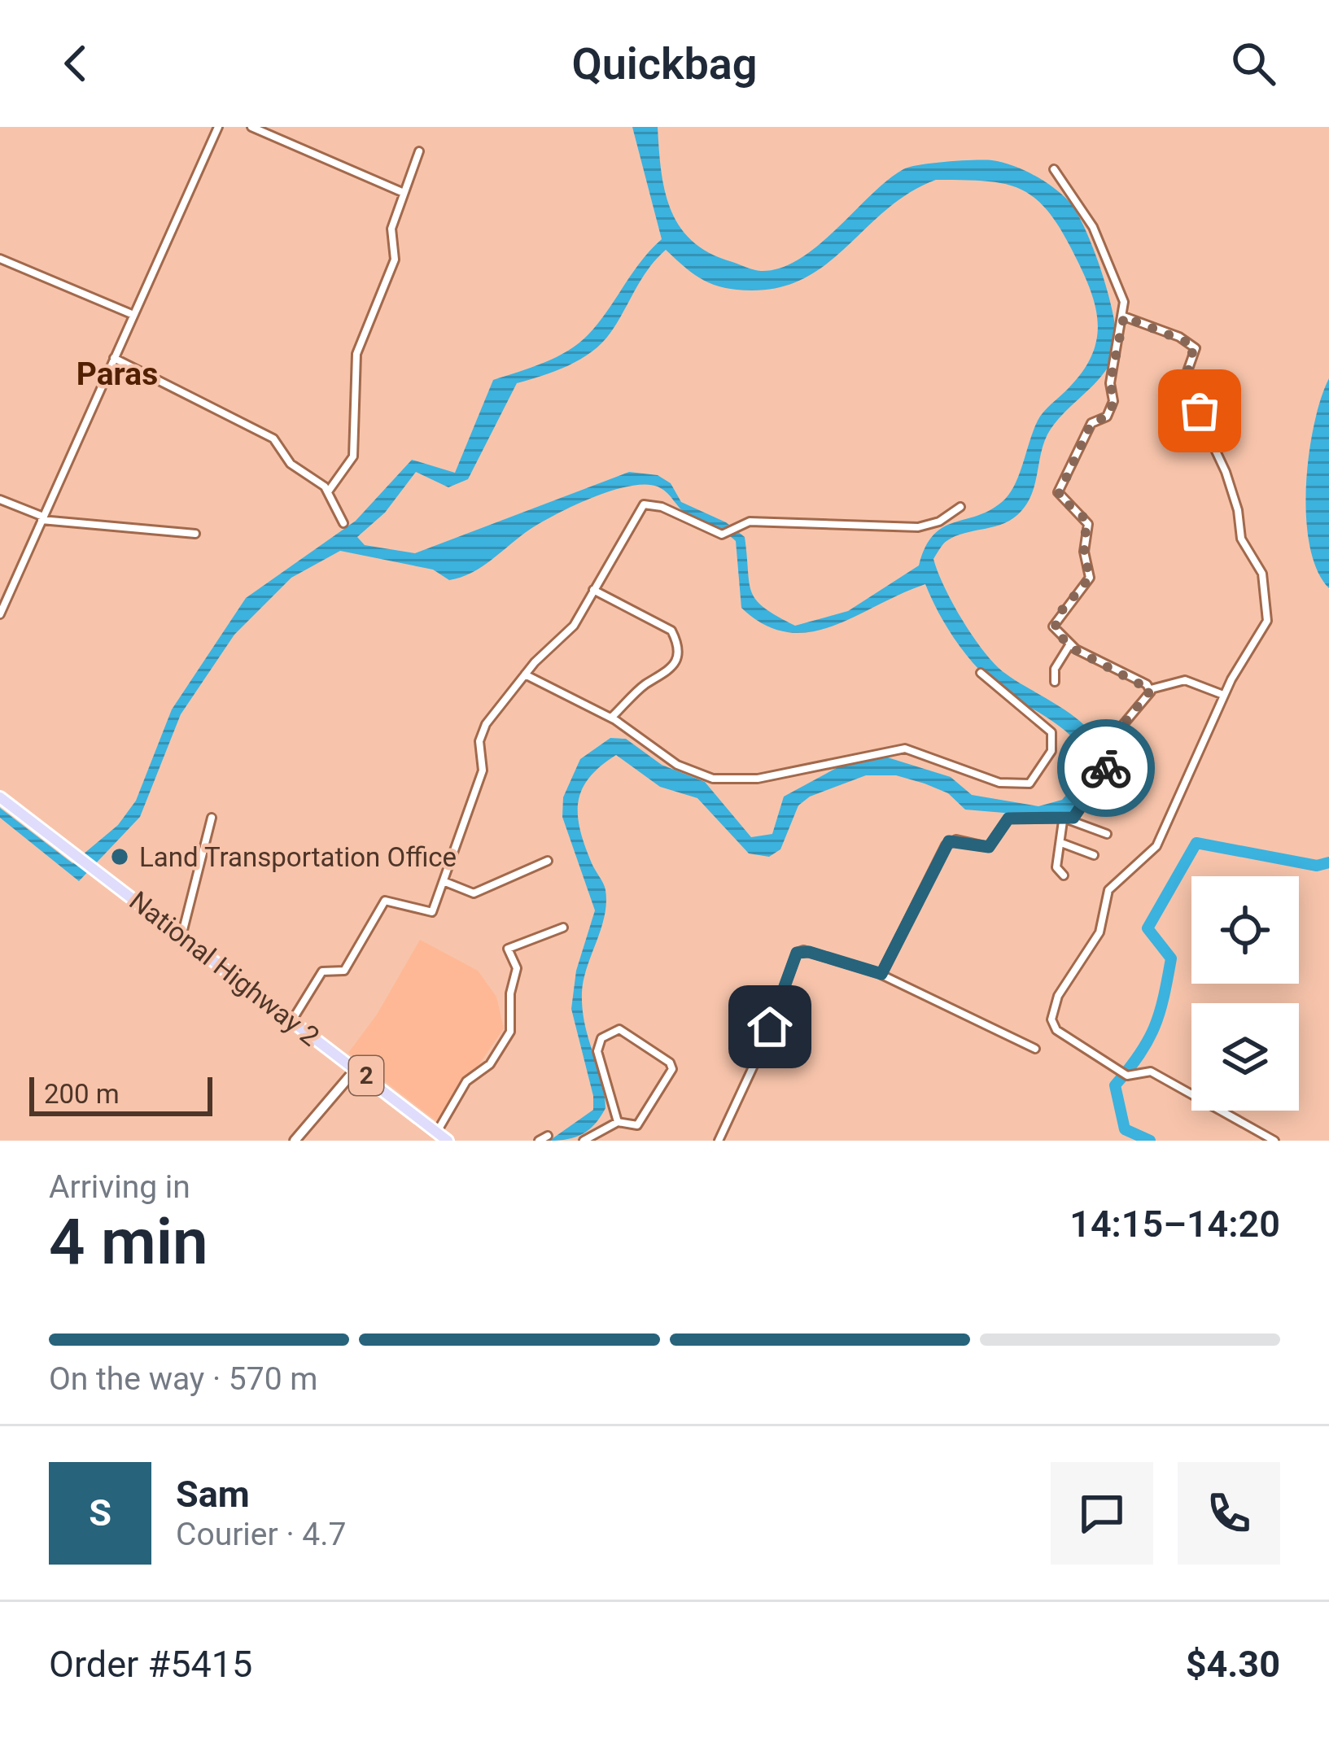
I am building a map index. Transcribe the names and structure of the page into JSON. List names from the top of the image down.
{
  "streets": {
    "main road": ["National Highway 2", "2"]
  },
  "districts": ["Paras"],
  "places": ["Land Transportation Office"],
  "scale_bar": "200 m",
  "page": {
    "header": "Quickbag",
    "scale": "200 m",
    "heading": ["4 min", "Arriving in", "14:15–14:20"],
    "panel": [
      "Sam",
      "Courier · 4.7",
      "Order #5415",
      "$4.30"
    ],
    "bar": "On the way · 570 m",
    "round": "S"
  }
}
